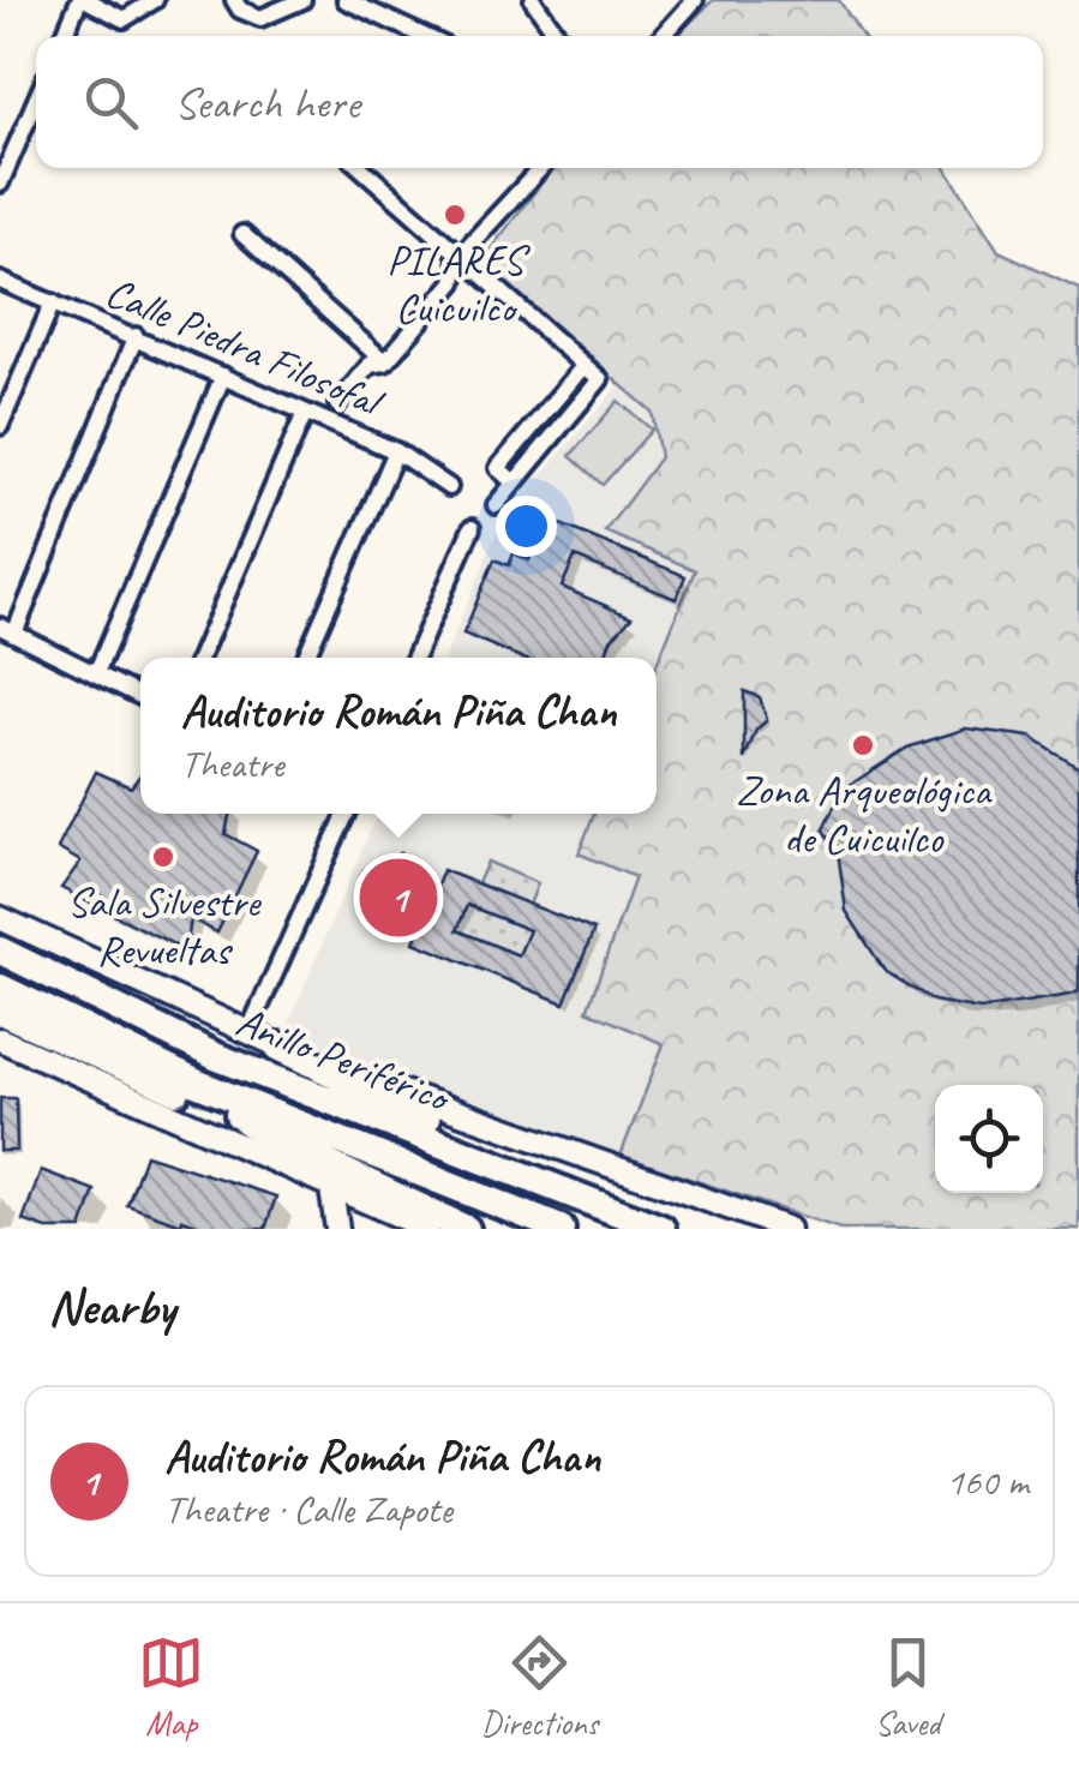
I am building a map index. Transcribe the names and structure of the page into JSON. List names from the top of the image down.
{
  "streets": {
    "highway": ["Anillo Periférico"],
    "street": ["Calle Piedra Filosofal"]
  },
  "places": ["PILARES Cuicuilco", "Zona Arqueológica de Cuicuilco", "Sala Silvestre Revueltas"],
  "page": {
    "search": "Search here",
    "popup": ["Auditorio Román Piña Chan", "Theatre"],
    "pins": "1",
    "heading": "Nearby",
    "list": [
      {
        "mark": "1",
        "name": "Auditorio Román Piña Chan",
        "note": "Theatre · Calle Zapote",
        "value": "160 m"
      }
    ],
    "nav": ["Map", "Directions", "Saved"]
  }
}
